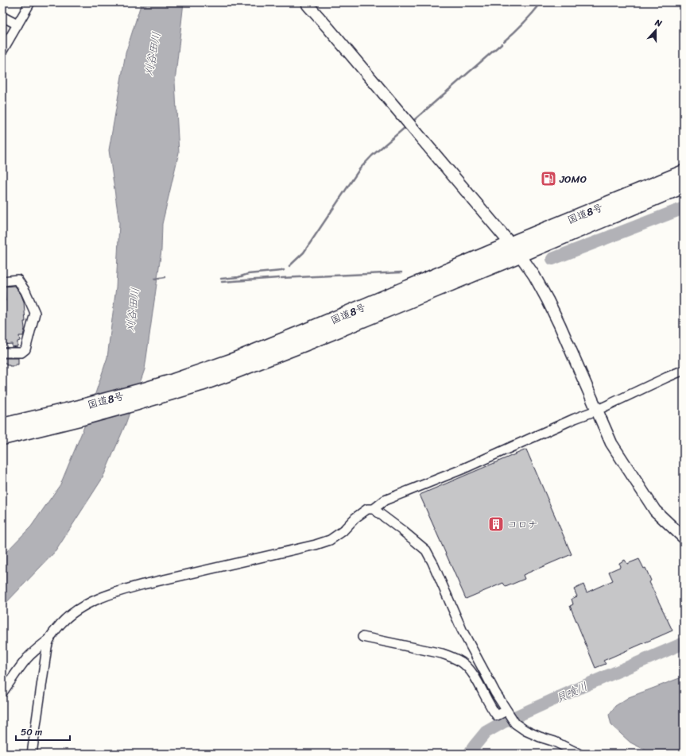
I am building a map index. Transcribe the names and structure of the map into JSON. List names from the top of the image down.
{
  "streets": {
    "highway": ["国道8号"]
  },
  "water": ["刈谷田川", "貝喰川"],
  "places": {
    "fuel station": ["JOMO"],
    "building": ["コロナ"]
  },
  "scale_bar": "50 m",
  "north": "top"
}
